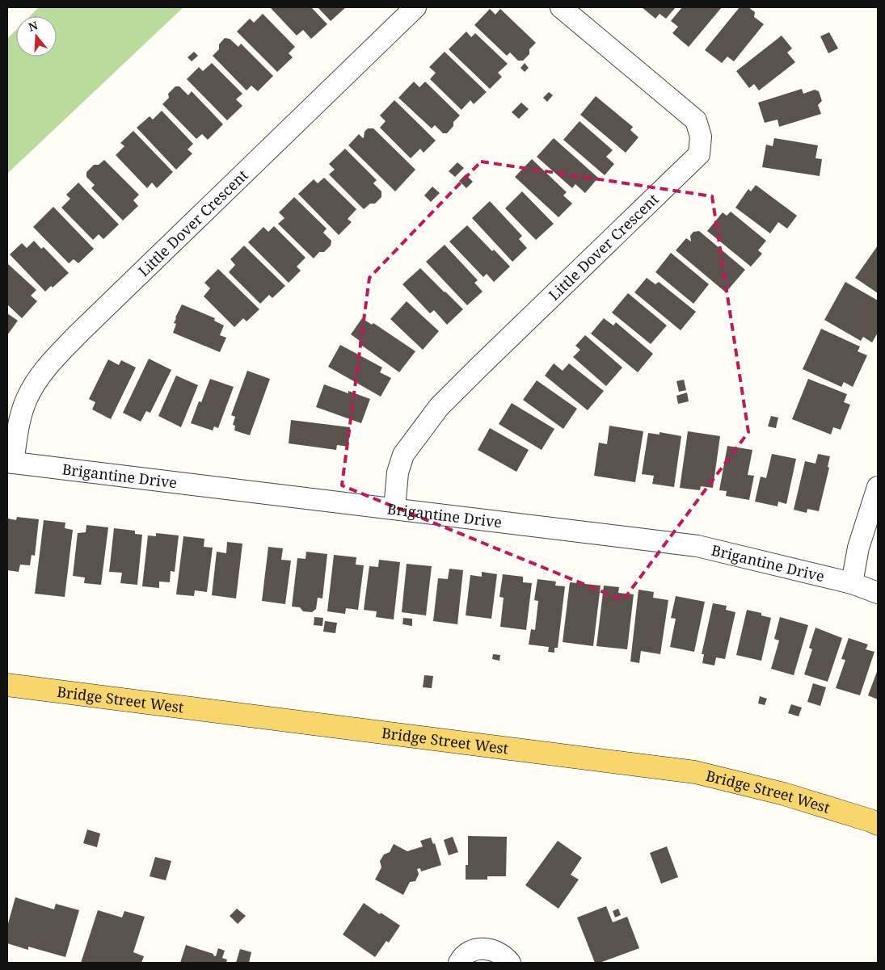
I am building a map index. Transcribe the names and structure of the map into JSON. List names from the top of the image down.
{
  "streets": {
    "main road": ["Bridge Street West"],
    "street": ["Little Dover Crescent", "Brigantine Drive"]
  },
  "crossings": [
    ["Little Dover Crescent", "Brigantine Drive"]
  ],
  "north": "top"
}
